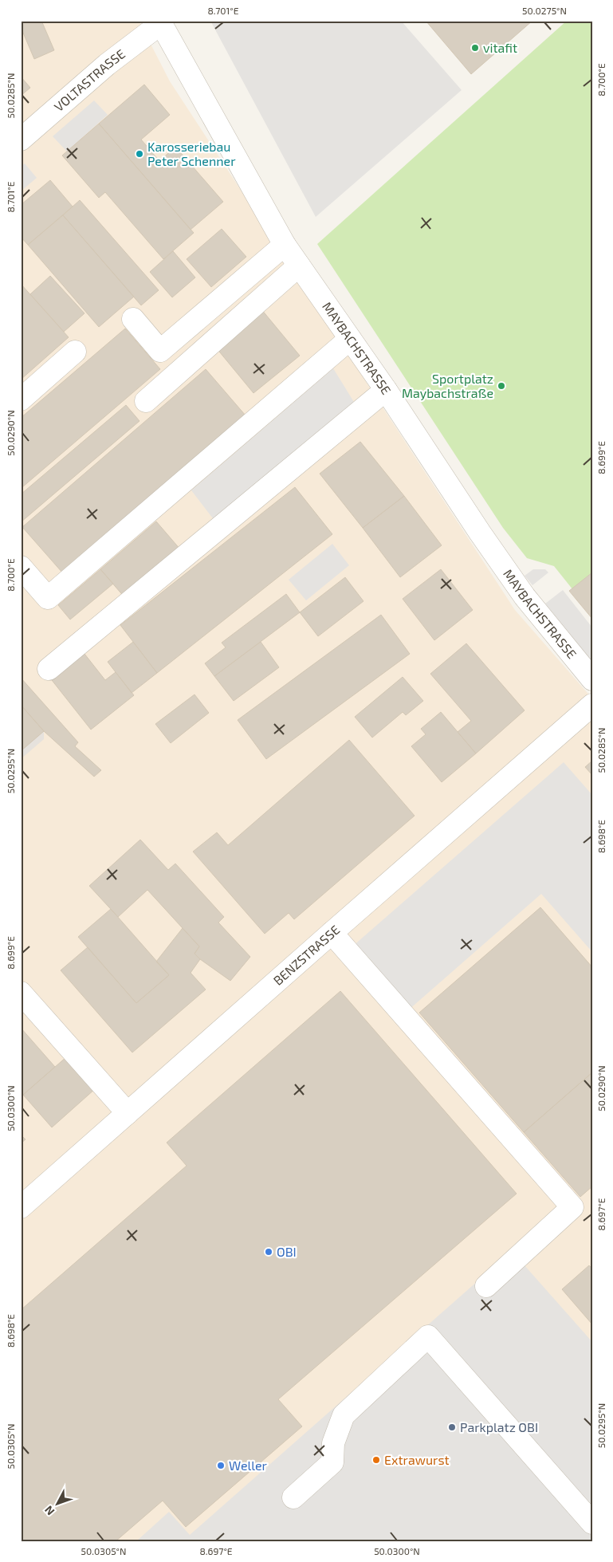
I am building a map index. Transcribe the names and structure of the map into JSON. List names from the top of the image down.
{
  "streets": {
    "street": ["VOLTASTRASSE", "MAYBACHSTRASSE", "BENZSTRASSE"]
  },
  "crossings": [
    ["VOLTASTRASSE", "MAYBACHSTRASSE"]
  ],
  "places": [
    "vitafit",
    "Karosseriebau Peter Schenner",
    "Sportplatz Maybachstraße",
    "OBI",
    "Parkplatz OBI",
    "Extrawurst",
    "Weller"
  ],
  "north": "bottom left",
  "coordinates": [
    "8.701°E",
    "50.0275°N",
    "8.700°E",
    "50.0285°N",
    "50.0290°N",
    "8.699°E",
    "50.0295°N",
    "8.698°E",
    "50.0300°N",
    "8.697°E",
    "50.0305°N"
  ]
}
